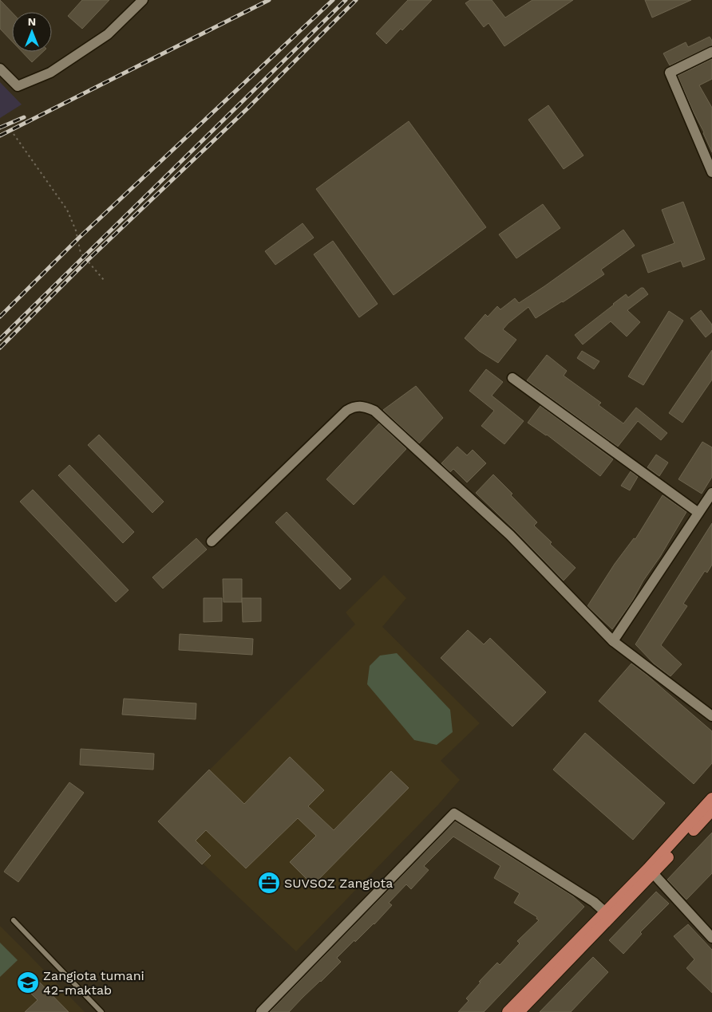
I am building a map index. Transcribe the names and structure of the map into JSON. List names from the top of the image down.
{
  "places": {
    "office": ["SUVSOZ Zangiota"],
    "school or university": ["Zangiota tumani 42-maktab"]
  },
  "north": "top"
}
